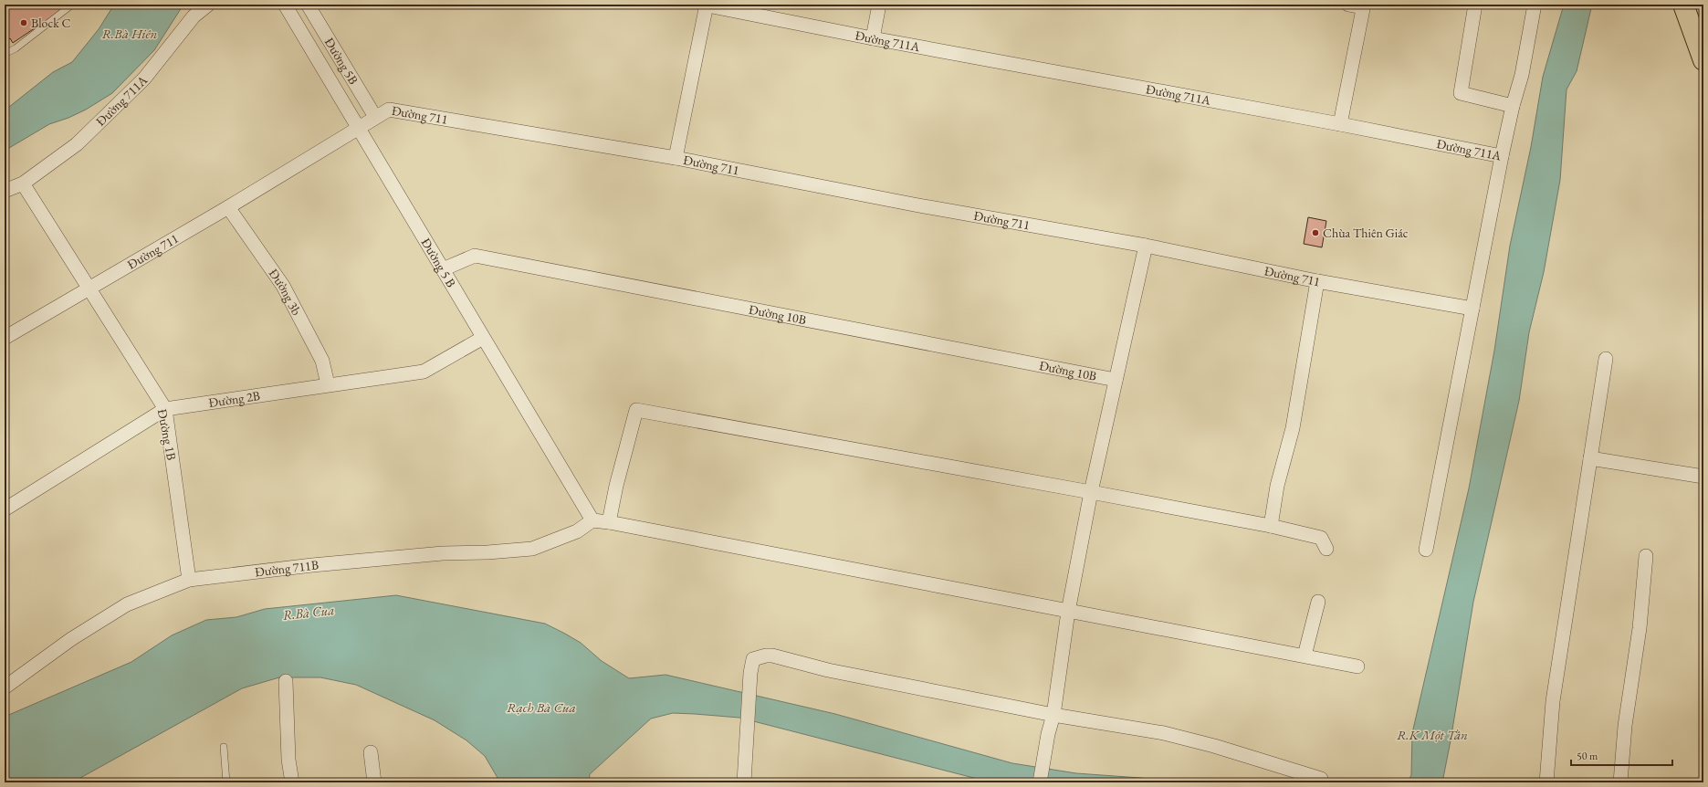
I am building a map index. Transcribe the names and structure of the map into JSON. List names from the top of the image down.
{
  "streets": {
    "street": [
      "Đường 711A",
      "Đường 5B",
      "Đường 711",
      "Đường 5 B",
      "Đường 3b",
      "Đường 10B",
      "Đường 2B",
      "Đường 1B",
      "Đường 711B"
    ]
  },
  "crossings": [
    ["Đường 711A", "Đường 711"],
    ["Đường 711A", "Đường 1B"],
    ["Đường 5B", "Đường 711"],
    ["Đường 711", "Đường 5 B"],
    ["Đường 711", "Đường 3b"],
    ["Đường 711", "Đường 1B"],
    ["Đường 5 B", "Đường 10B"],
    ["Đường 5 B", "Đường 2B"],
    ["Đường 5 B", "Đường 711B"],
    ["Đường 3b", "Đường 2B"],
    ["Đường 2B", "Đường 1B"],
    ["Đường 1B", "Đường 711B"]
  ],
  "water": [
    "R.Bà Hiên",
    "R.Bà Cua",
    "Rạch Bà Cua",
    "R.K Một Tần"
  ],
  "places": ["Block C", "Chùa Thiên Giác"],
  "scale_bar": "50 m"
}
